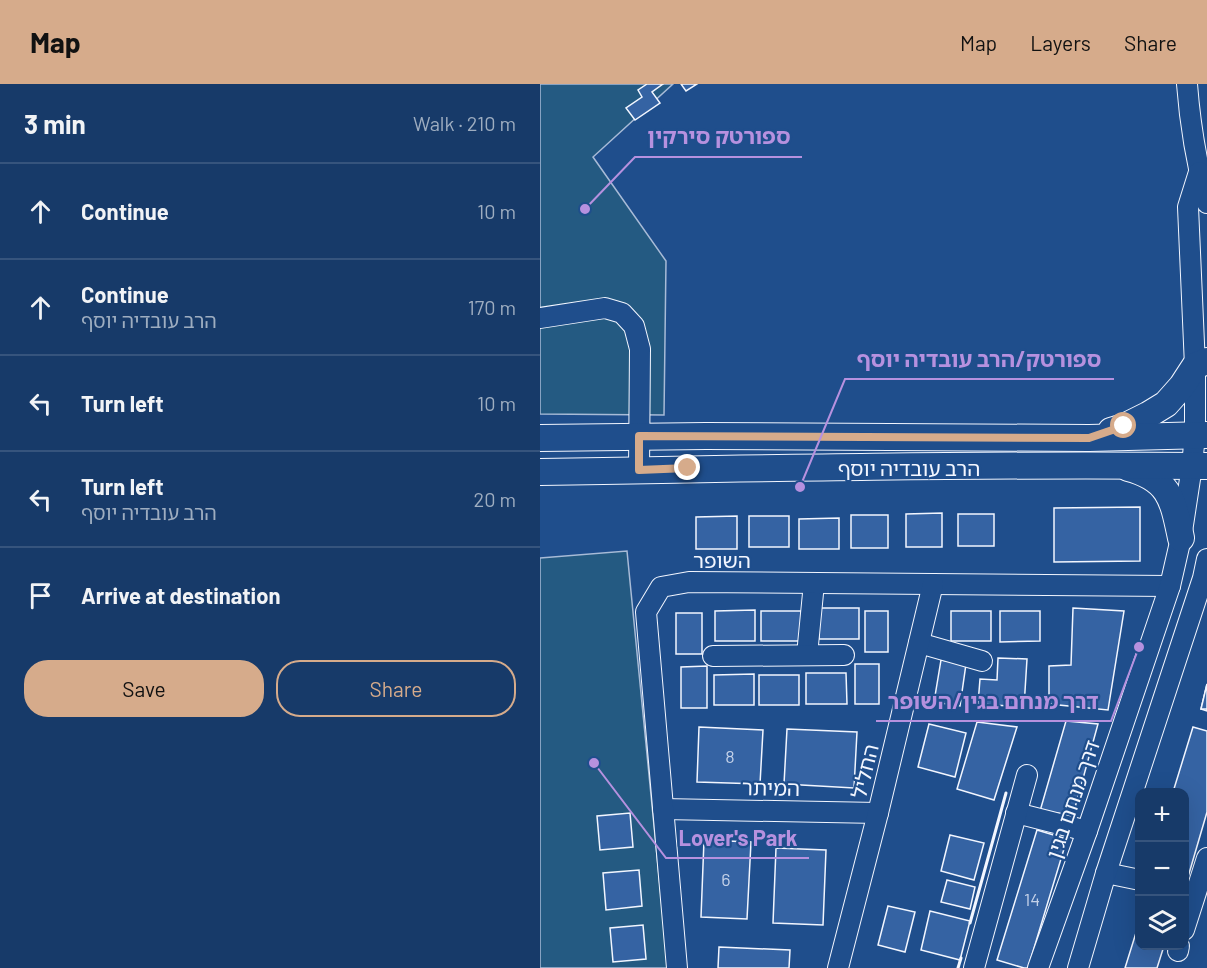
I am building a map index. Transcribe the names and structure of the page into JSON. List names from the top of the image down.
{
  "streets": {
    "main road": ["הרב עובדיה יוסף"],
    "street": [
      "השופר",
      "החליל",
      "המיתר",
      "דרך מנחם בגין"
    ]
  },
  "crossings": [
    ["הרב עובדיה יוסף", "דרך מנחם בגין"],
    ["השופר", "החליל"],
    ["השופר", "המיתר"],
    ["השופר", "דרך מנחם בגין"],
    ["החליל", "המיתר"]
  ],
  "places": [
    "ספורטק סירקין",
    "ספורטק/הרב עובדיה יוסף",
    "דרך מנחם בגין/השופר",
    "Lover's Park"
  ],
  "house_numbers": ["8", "6", "14"],
  "page": {
    "header": "Map",
    "nav": ["Map", "Layers", "Share"],
    "heading": ["3 min", "Walk · 210 m"],
    "list": [
      ["Continue", "10 m"],
      ["Continue", "הרב עובדיה יוסף", "170 m"],
      ["Turn left", "10 m"],
      ["Turn left", "הרב עובדיה יוסף", "20 m"],
      "Arrive at destination"
    ],
    "buttons": ["Save", "Share"],
    "map_buttons": ["+", "−"]
  }
}
